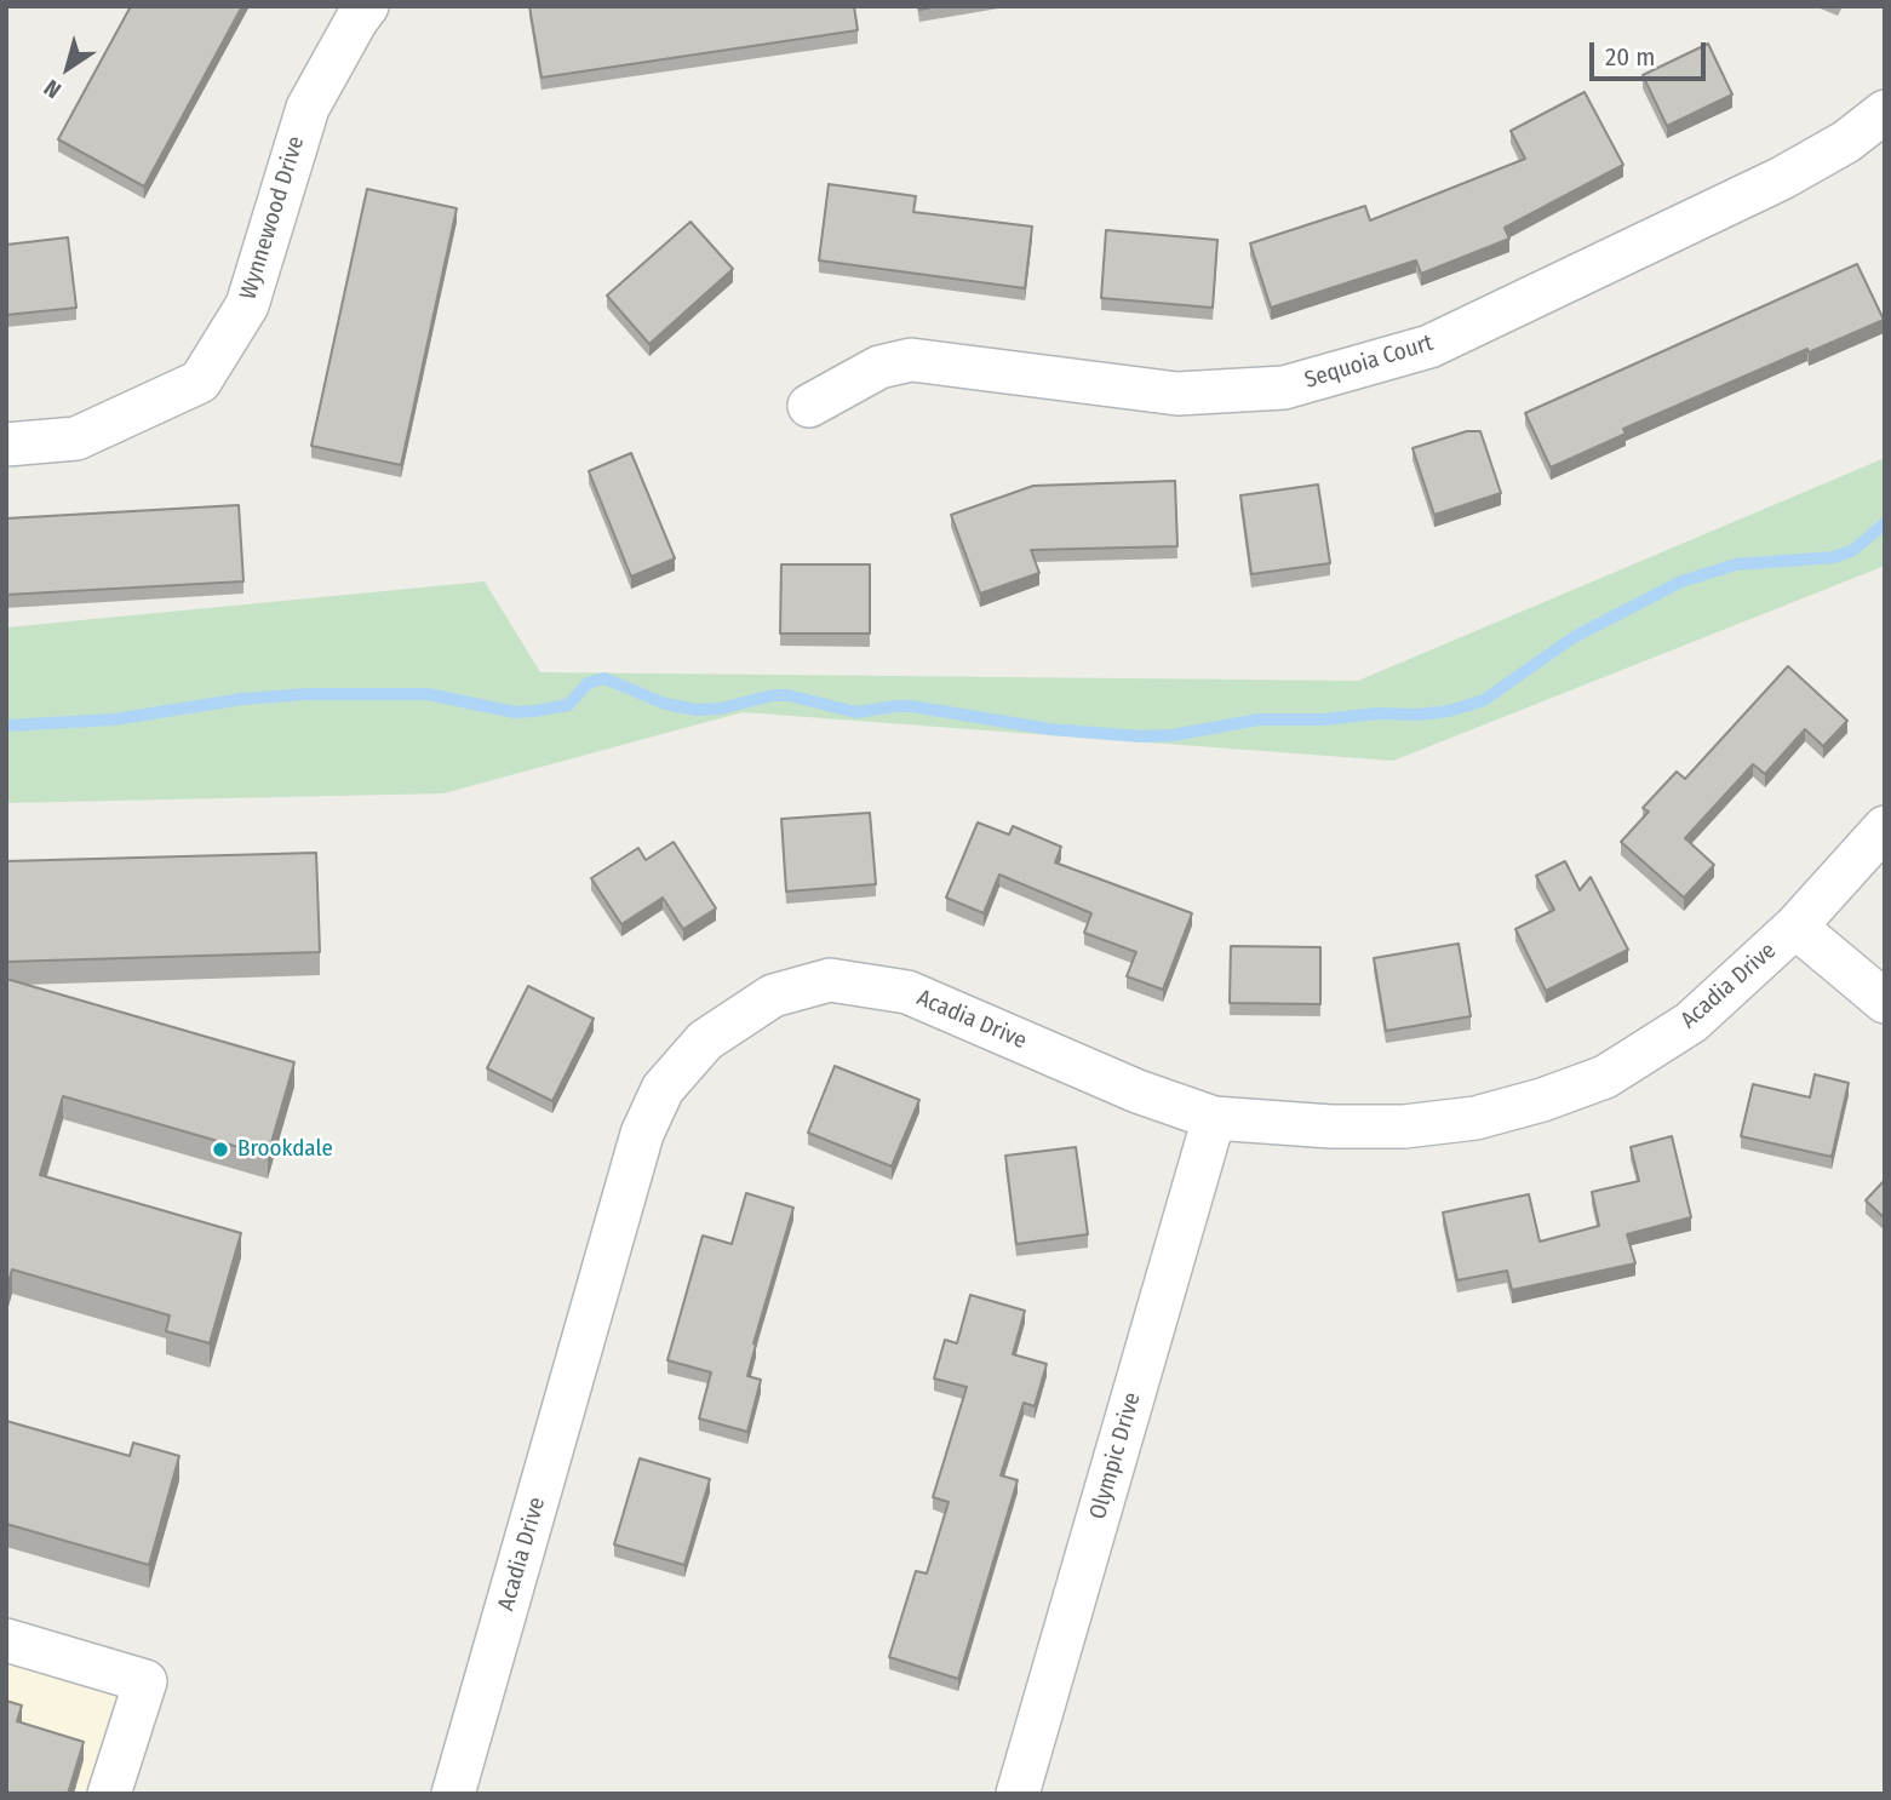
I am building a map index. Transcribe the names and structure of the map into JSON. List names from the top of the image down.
{
  "streets": {
    "street": [
      "Wynnewood Drive",
      "Sequoia Court",
      "Acadia Drive",
      "Olympic Drive"
    ]
  },
  "crossings": [
    ["Acadia Drive", "Olympic Drive"]
  ],
  "places": ["Brookdale"],
  "scale_bar": "20 m",
  "north": "bottom left"
}
